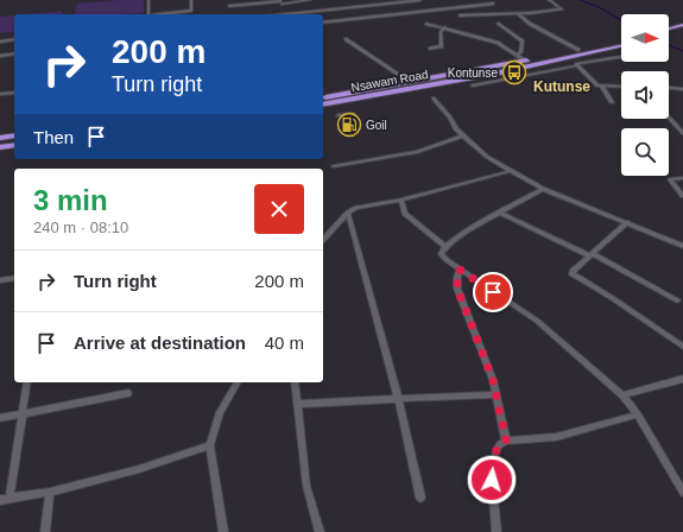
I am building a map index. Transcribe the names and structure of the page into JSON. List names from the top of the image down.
{
  "streets": {
    "highway": ["Nsawam Road"]
  },
  "districts": ["Kutunse"],
  "places": {
    "bus stop": ["Kontunse"],
    "fuel station": ["Goil"]
  },
  "north": "right",
  "page": {
    "turn": ["200 m", "Turn right"],
    "then": "Then",
    "heading": ["3 min", "240 m · 08:10"],
    "list": [
      {
        "name": "Turn right",
        "value": "200 m"
      },
      {
        "name": "Arrive at destination",
        "value": "40 m"
      }
    ]
  }
}
